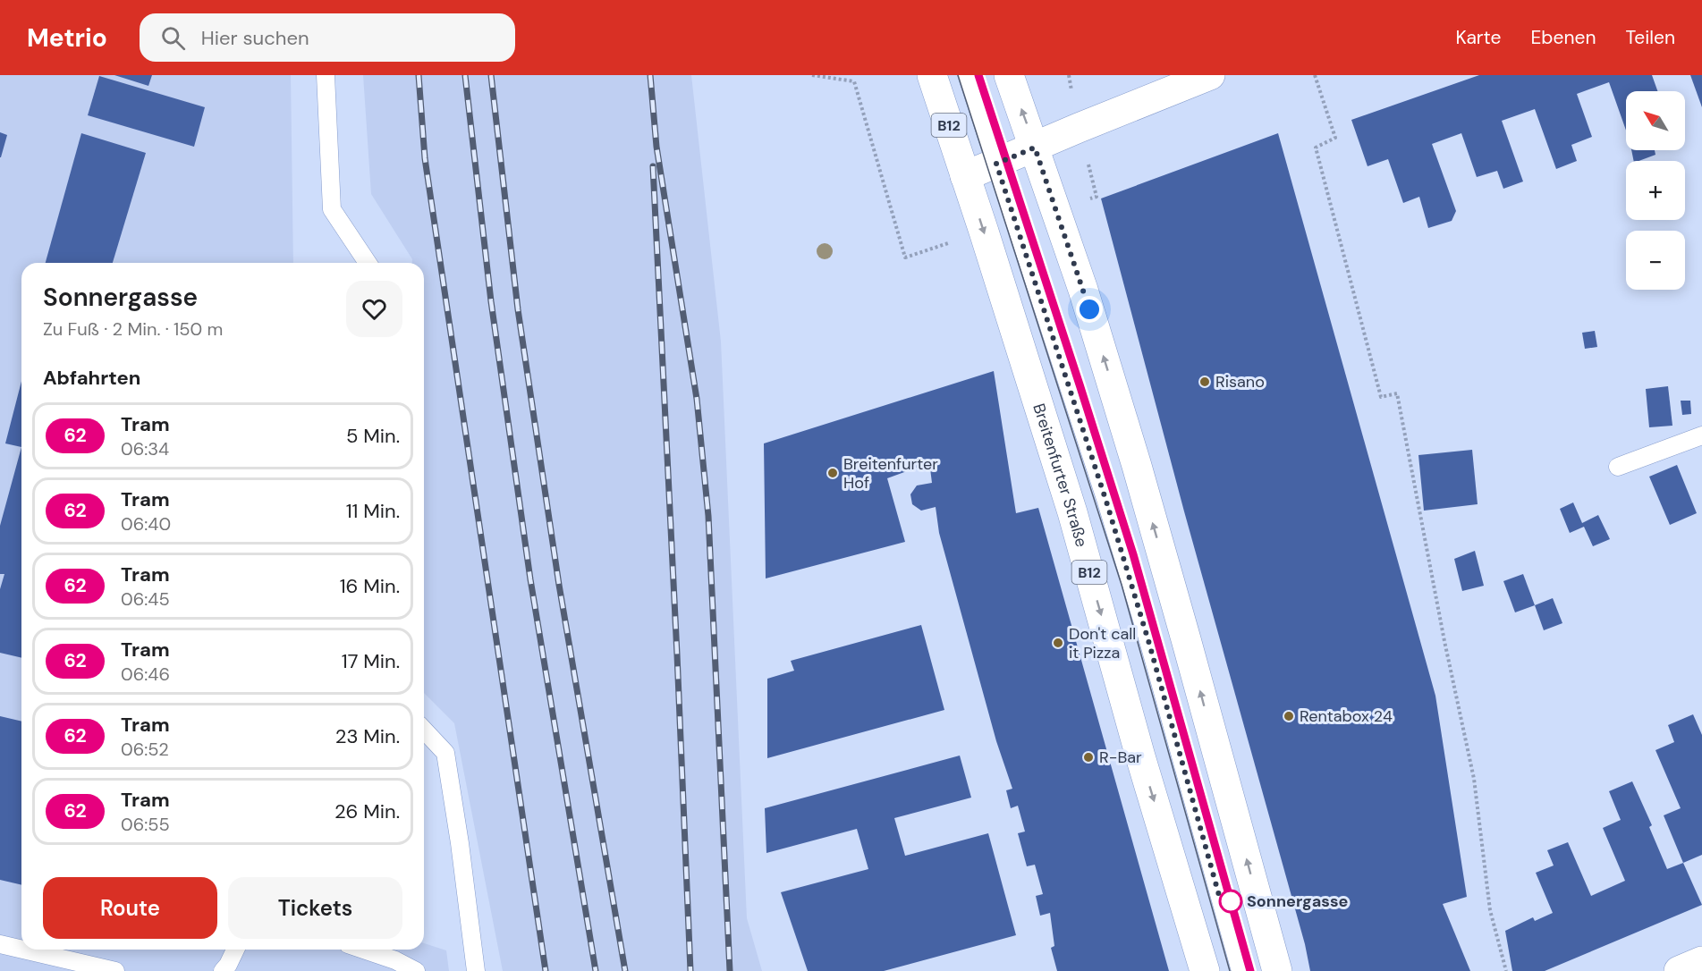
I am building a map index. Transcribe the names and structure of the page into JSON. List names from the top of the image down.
{
  "streets": {
    "main road": ["B12", "Breitenfurter Straße"]
  },
  "places": [
    "Risano",
    "Breitenfurter Hof",
    "Don't call it Pizza",
    "Rentabox 24",
    "R-Bar",
    "Sonnergasse"
  ],
  "lines": ["tram line 62"],
  "north": "top left",
  "page": {
    "header": "Metrio",
    "search": "Hier suchen",
    "nav": ["Karte", "Ebenen", "Teilen"],
    "map_buttons": ["+", "−"],
    "heading": [
      ["Sonnergasse", "Zu Fuß · 2 Min. · 150 m"],
      "Abfahrten"
    ],
    "list": [
      {
        "mark": "62",
        "name": "Tram",
        "note": "06:34",
        "value": "5 Min."
      },
      {
        "mark": "62",
        "name": "Tram",
        "note": "06:40",
        "value": "11 Min."
      },
      {
        "mark": "62",
        "name": "Tram",
        "note": "06:45",
        "value": "16 Min."
      },
      {
        "mark": "62",
        "name": "Tram",
        "note": "06:46",
        "value": "17 Min."
      },
      {
        "mark": "62",
        "name": "Tram",
        "note": "06:52",
        "value": "23 Min."
      },
      {
        "mark": "62",
        "name": "Tram",
        "note": "06:55",
        "value": "26 Min."
      }
    ],
    "buttons": ["Route", "Tickets"]
  }
}
